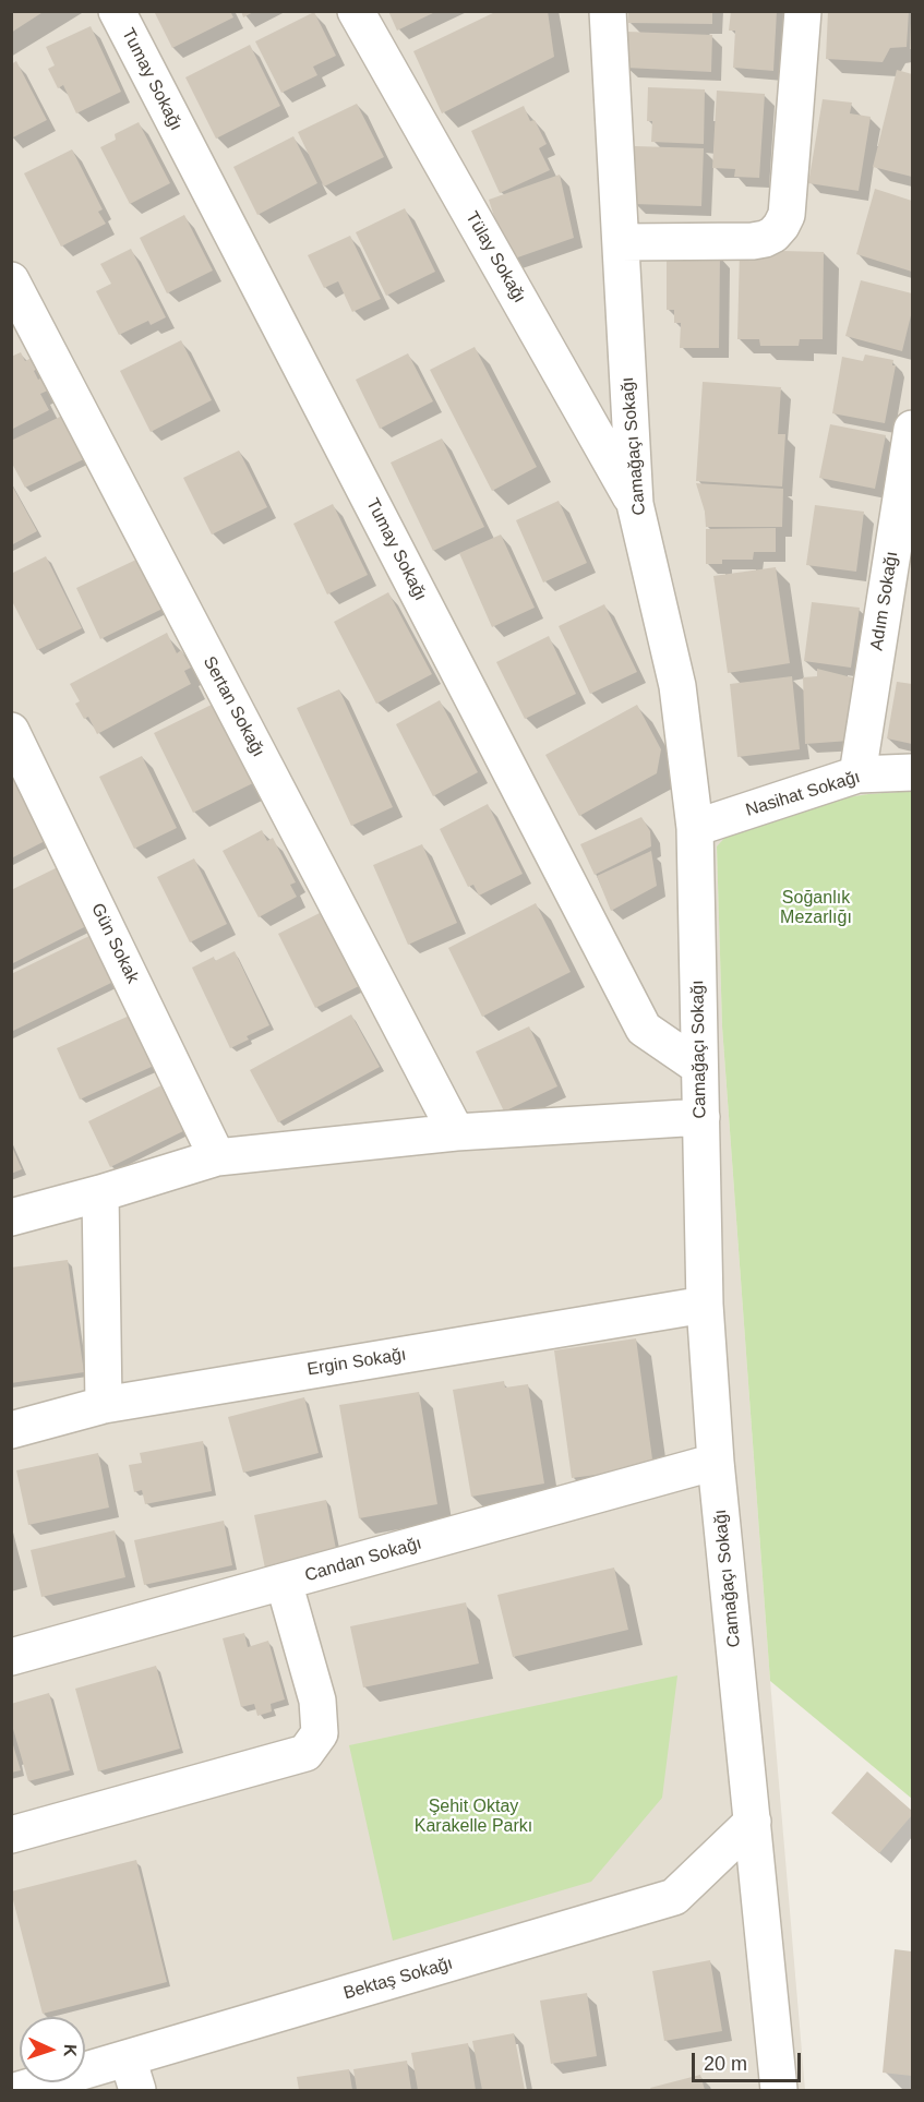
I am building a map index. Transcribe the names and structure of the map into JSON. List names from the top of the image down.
{
  "streets": {
    "street": [
      "Tumay Sokağı",
      "Tülay Sokağı",
      "Camağaçı Sokağı",
      "Adım Sokağı",
      "Sertan Sokağı",
      "Nasihat Sokağı",
      "Gün Sokak",
      "Ergin Sokağı",
      "Candan Sokağı",
      "Bektaş Sokağı"
    ]
  },
  "crossings": [
    ["Tumay Sokağı", "Camağaçı Sokağı"],
    ["Tülay Sokağı", "Camağaçı Sokağı"],
    ["Camağaçı Sokağı", "Nasihat Sokağı"],
    ["Camağaçı Sokağı", "Ergin Sokağı"],
    ["Camağaçı Sokağı", "Candan Sokağı"],
    ["Camağaçı Sokağı", "Bektaş Sokağı"],
    ["Adım Sokağı", "Nasihat Sokağı"]
  ],
  "parks": ["Soğanlık Mezarlığı", "Şehit Oktay Karakelle Parkı"],
  "scale_bar": "20 m",
  "north": "right"
}
